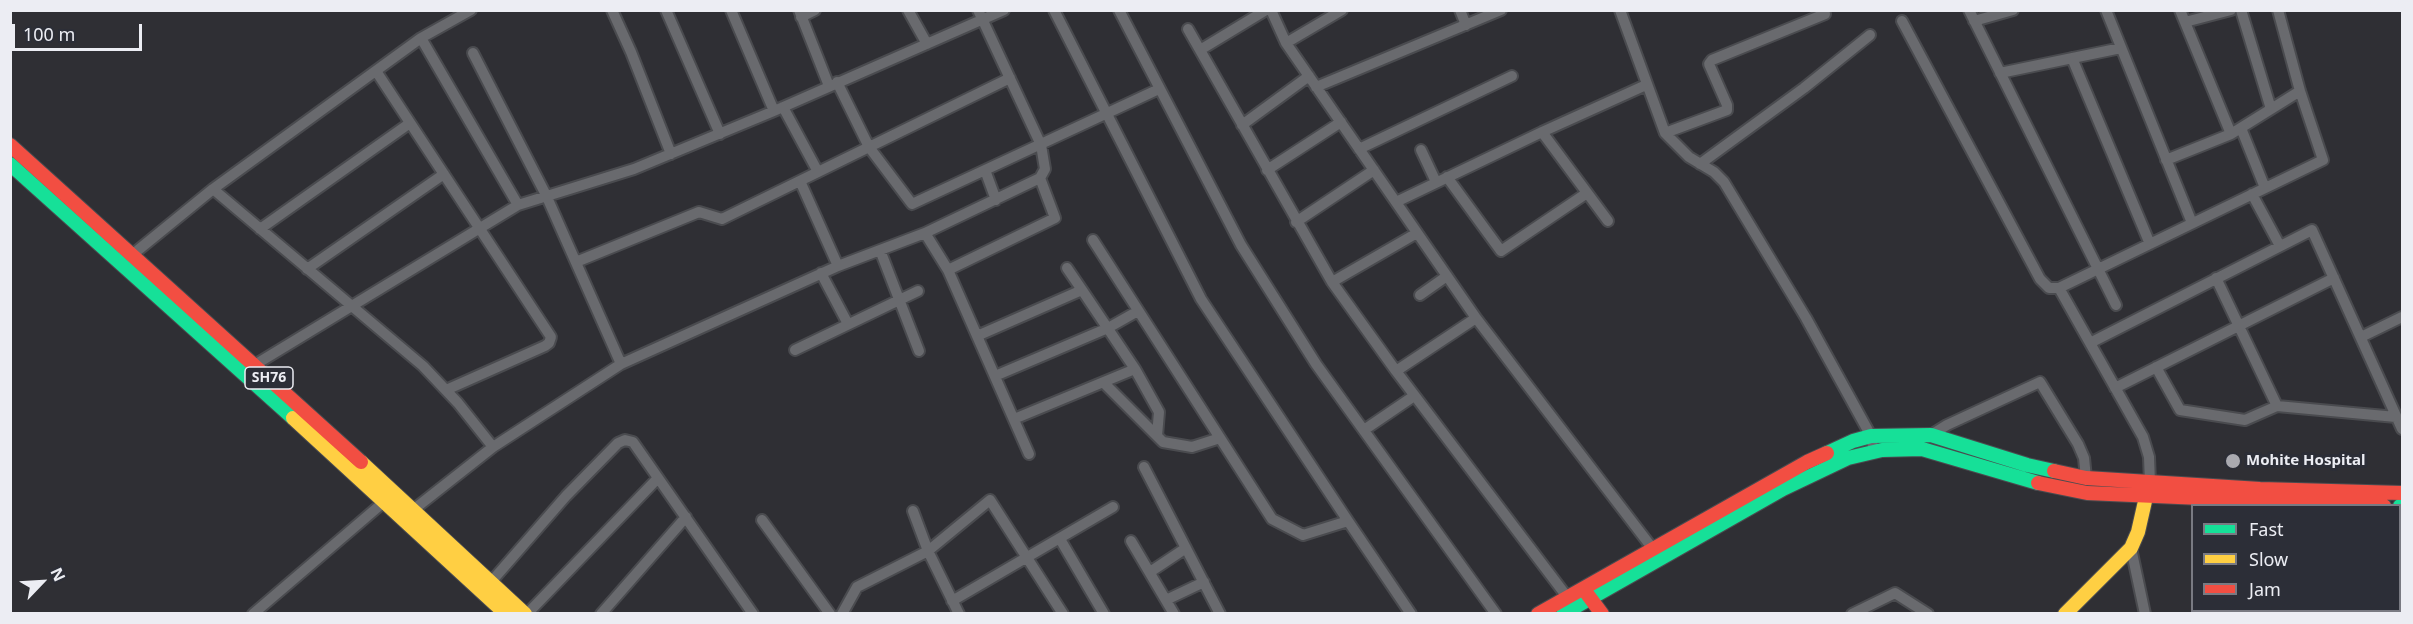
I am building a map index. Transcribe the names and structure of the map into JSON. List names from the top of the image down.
{
  "streets": {
    "main road": ["SH76"]
  },
  "places": ["Mohite Hospital"],
  "legend": ["Fast", "Slow", "Jam"],
  "scale_bar": "100 m",
  "north": "top right"
}
